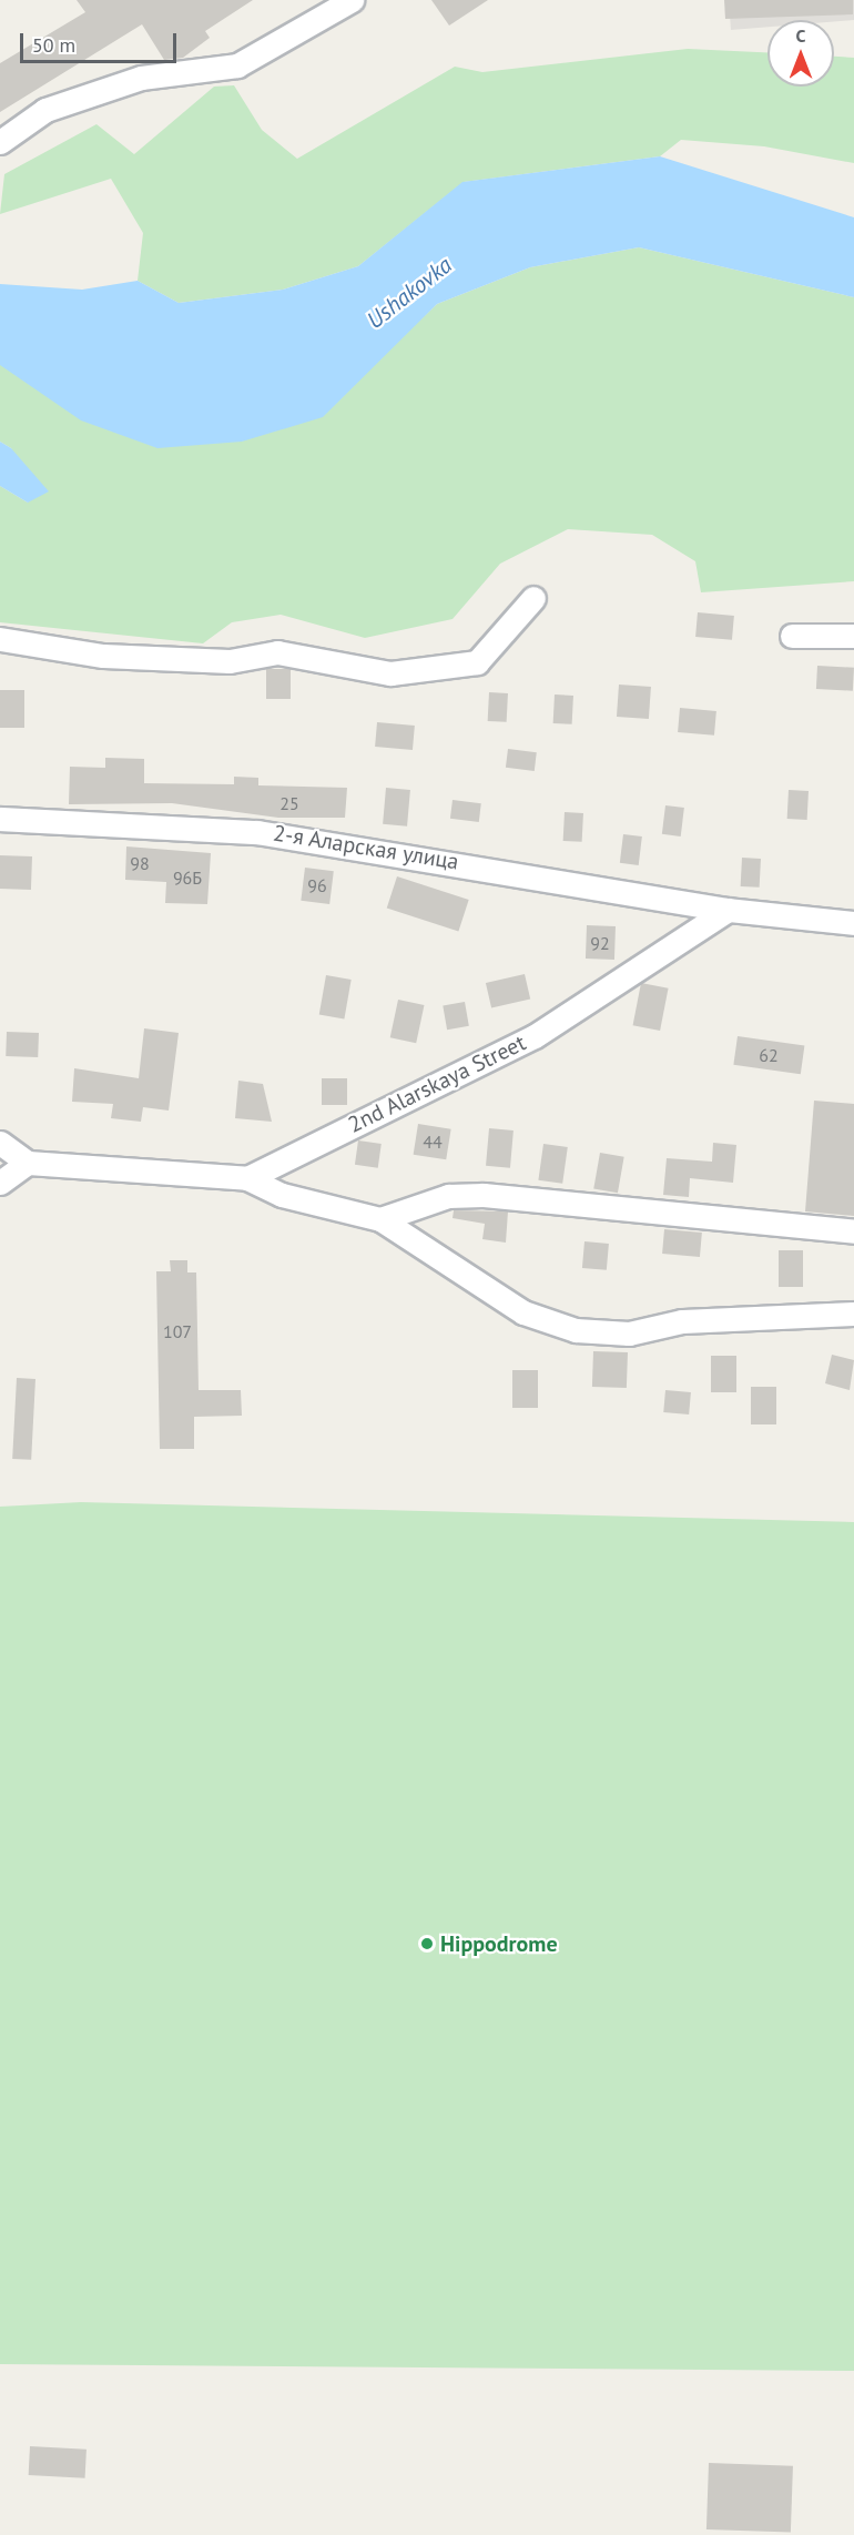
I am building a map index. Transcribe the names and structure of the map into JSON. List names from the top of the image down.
{
  "streets": {
    "street": ["2-я Аларская улица", "2nd Alarskaya Street"]
  },
  "crossings": [
    ["2-я Аларская улица", "2nd Alarskaya Street"]
  ],
  "water": ["Ushakovka"],
  "places": ["Hippodrome"],
  "house_numbers": [
    "25",
    "98",
    "96Б",
    "96",
    "92",
    "62",
    "44",
    "107"
  ],
  "scale_bar": "50 m",
  "north": "top"
}
